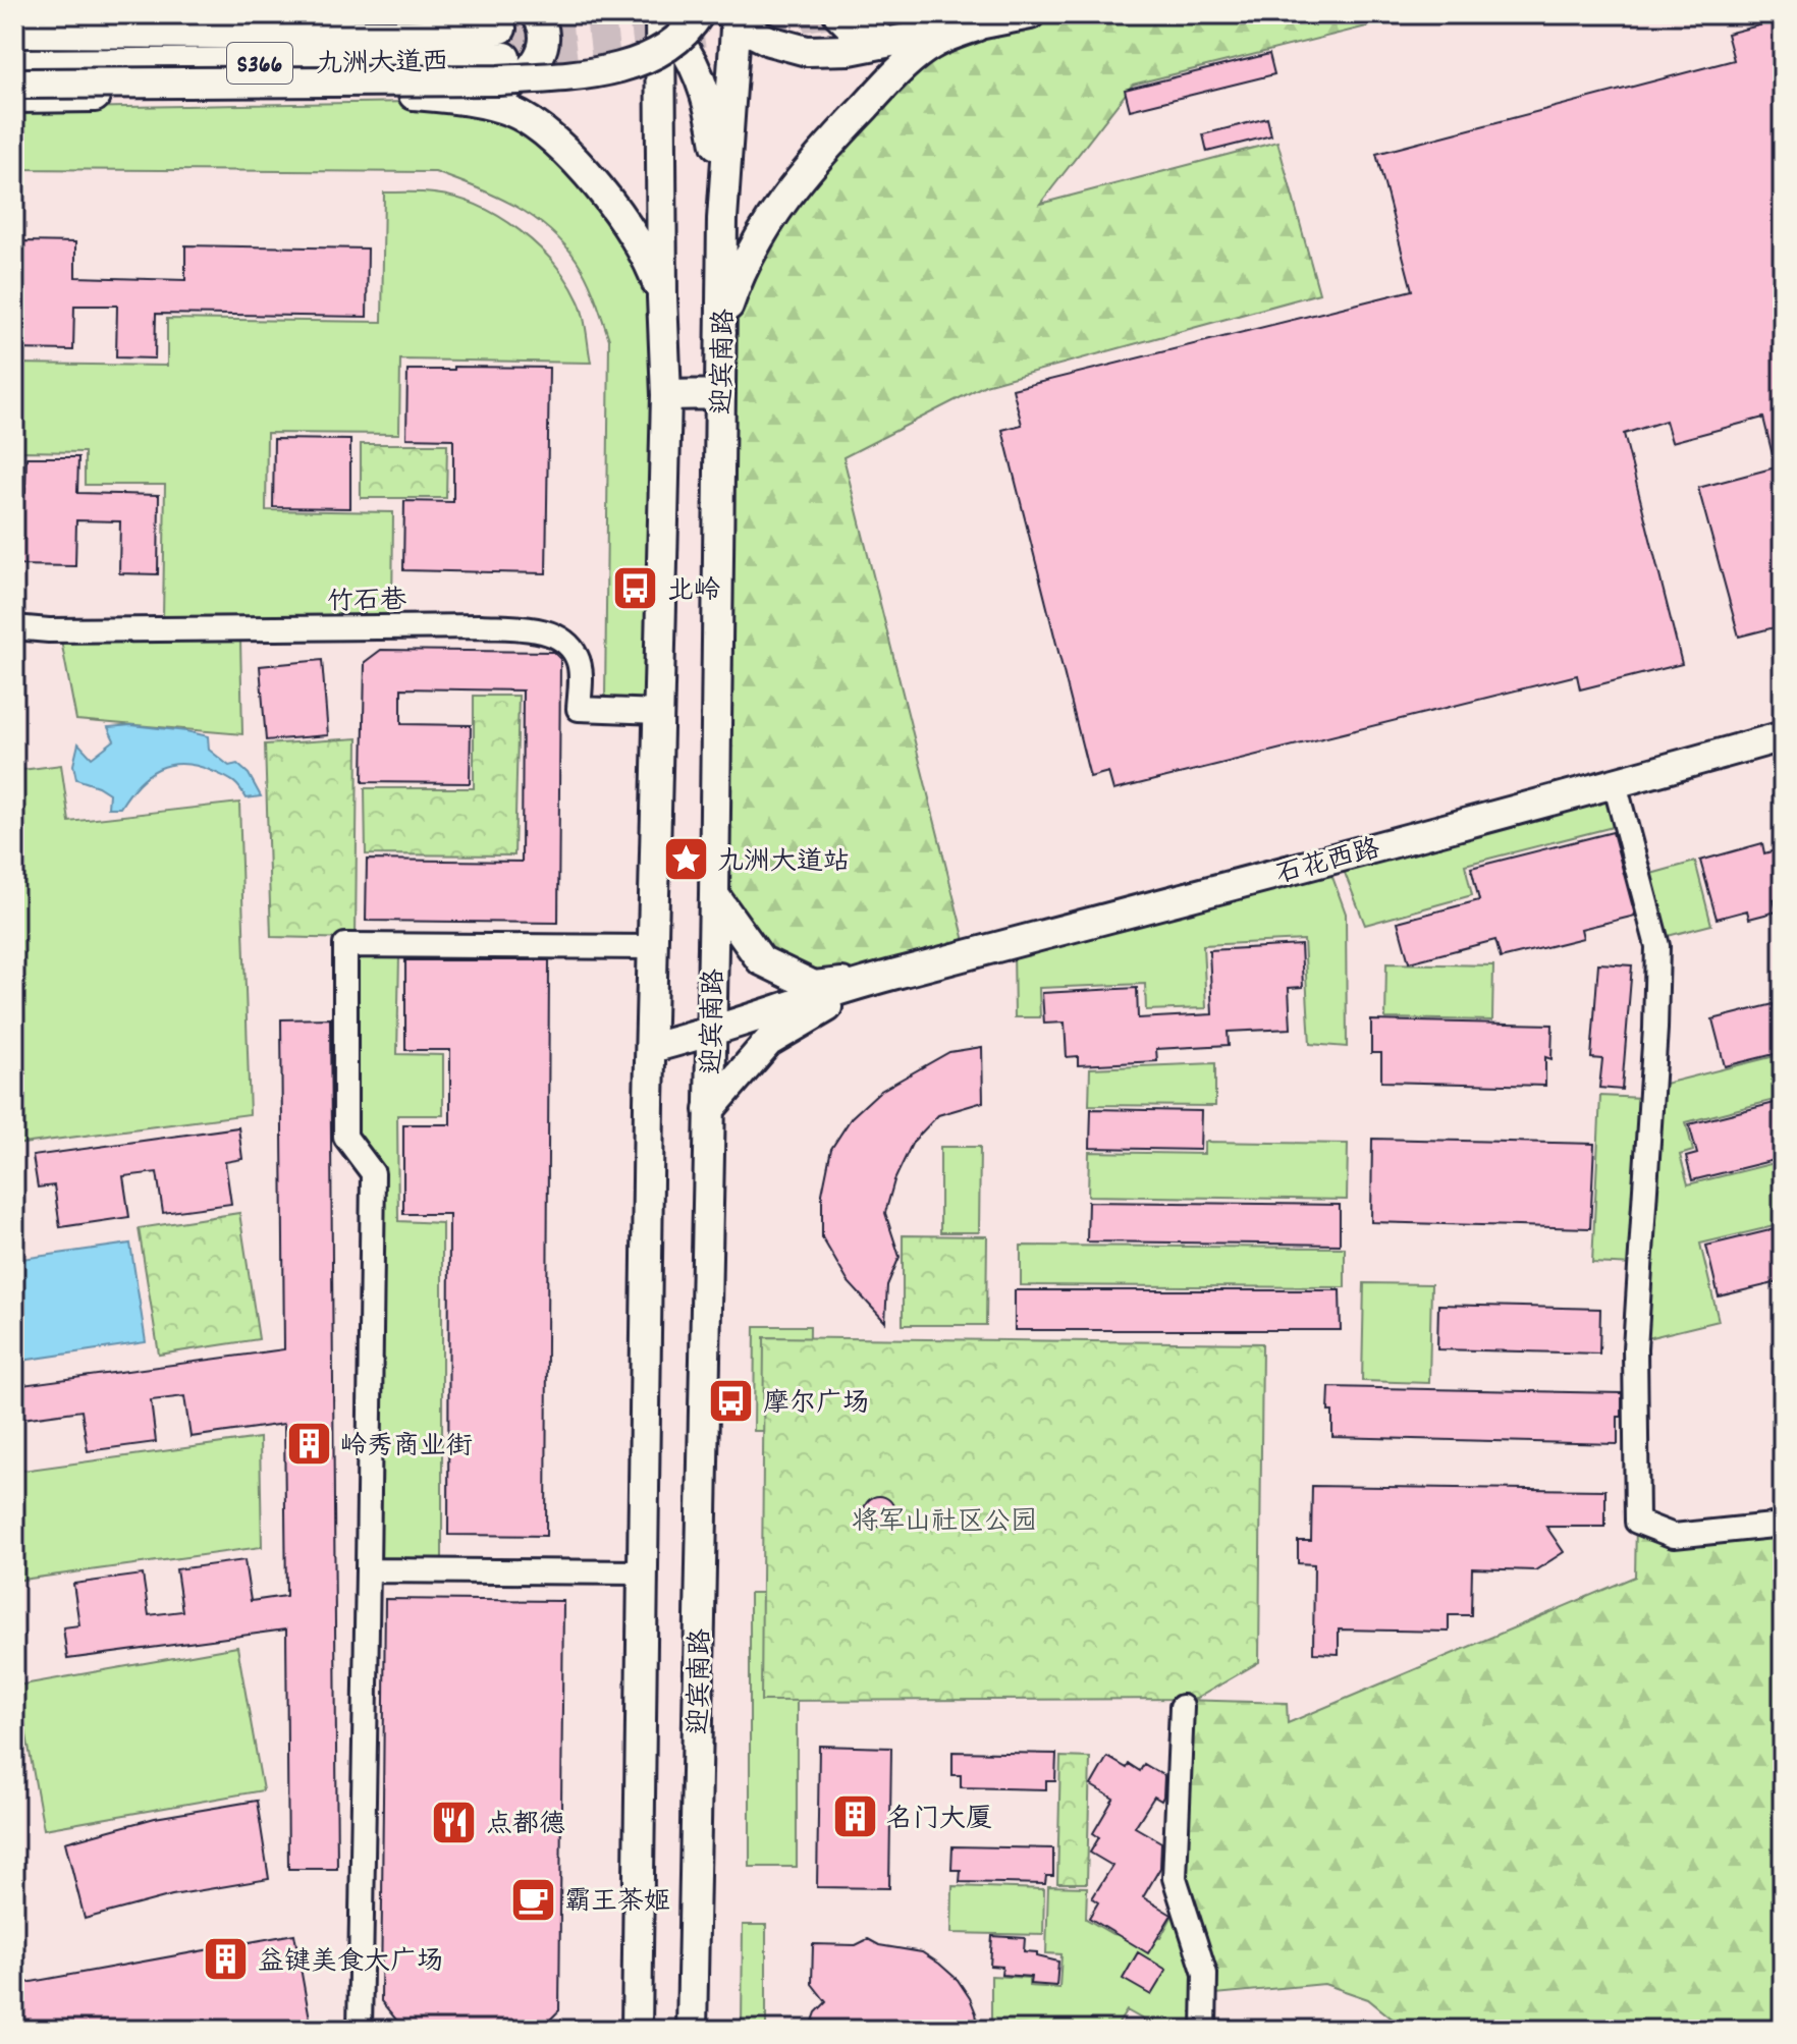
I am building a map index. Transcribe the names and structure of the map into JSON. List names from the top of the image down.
{
  "streets": {
    "main road": [
      "九洲大道西",
      "S366",
      "迎宾南路",
      "石花西路"
    ],
    "lane": ["竹石巷"]
  },
  "parks": ["将军山社区公园"],
  "places": {
    "bus stop": ["北岭", "摩尔广场"],
    "place": ["九洲大道站"],
    "building": ["岭秀商业街", "名门大厦", "益键美食大广场"],
    "restaurant": ["点都德"],
    "cafe": ["霸王茶姬"]
  }
}
